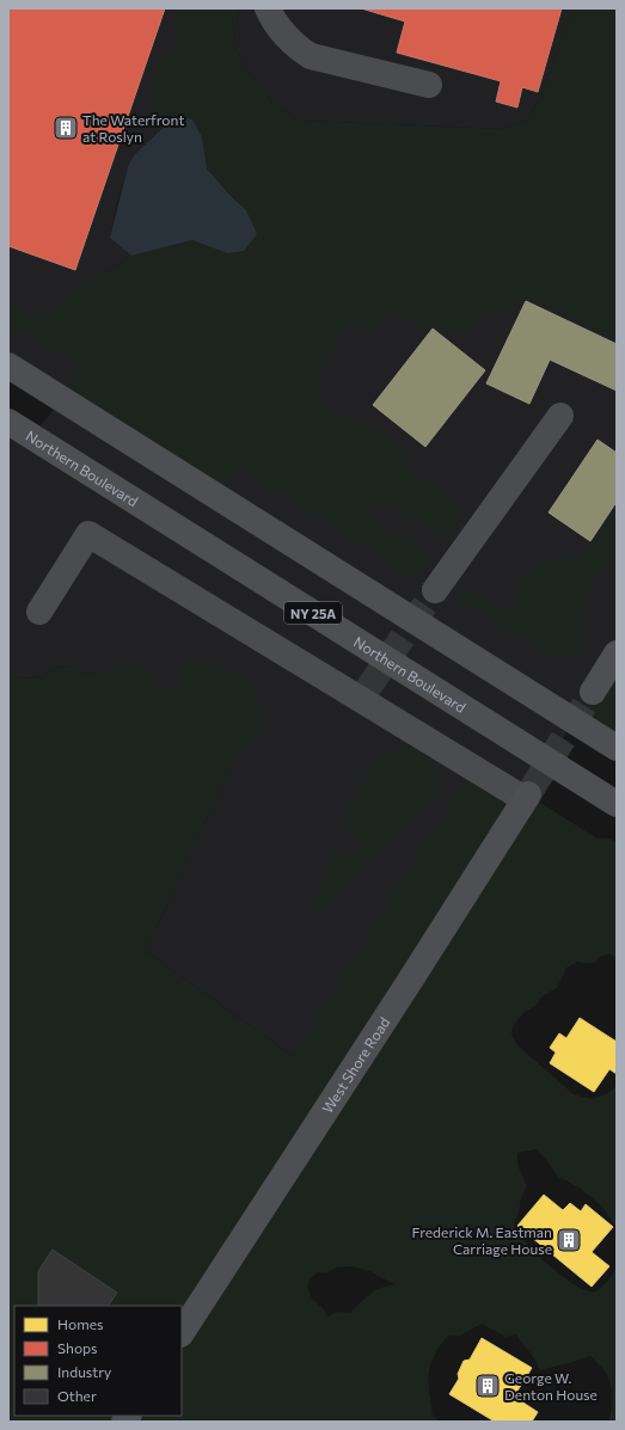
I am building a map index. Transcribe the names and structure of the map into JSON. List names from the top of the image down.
{
  "streets": {
    "main road": ["Northern Boulevard", "NY 25A", "West Shore Road"]
  },
  "places": {
    "building": ["The Waterfront at Roslyn", "Frederick M. Eastman Carriage House", "George W. Denton House"]
  },
  "legend": [
    "Homes",
    "Shops",
    "Industry",
    "Other"
  ]
}
